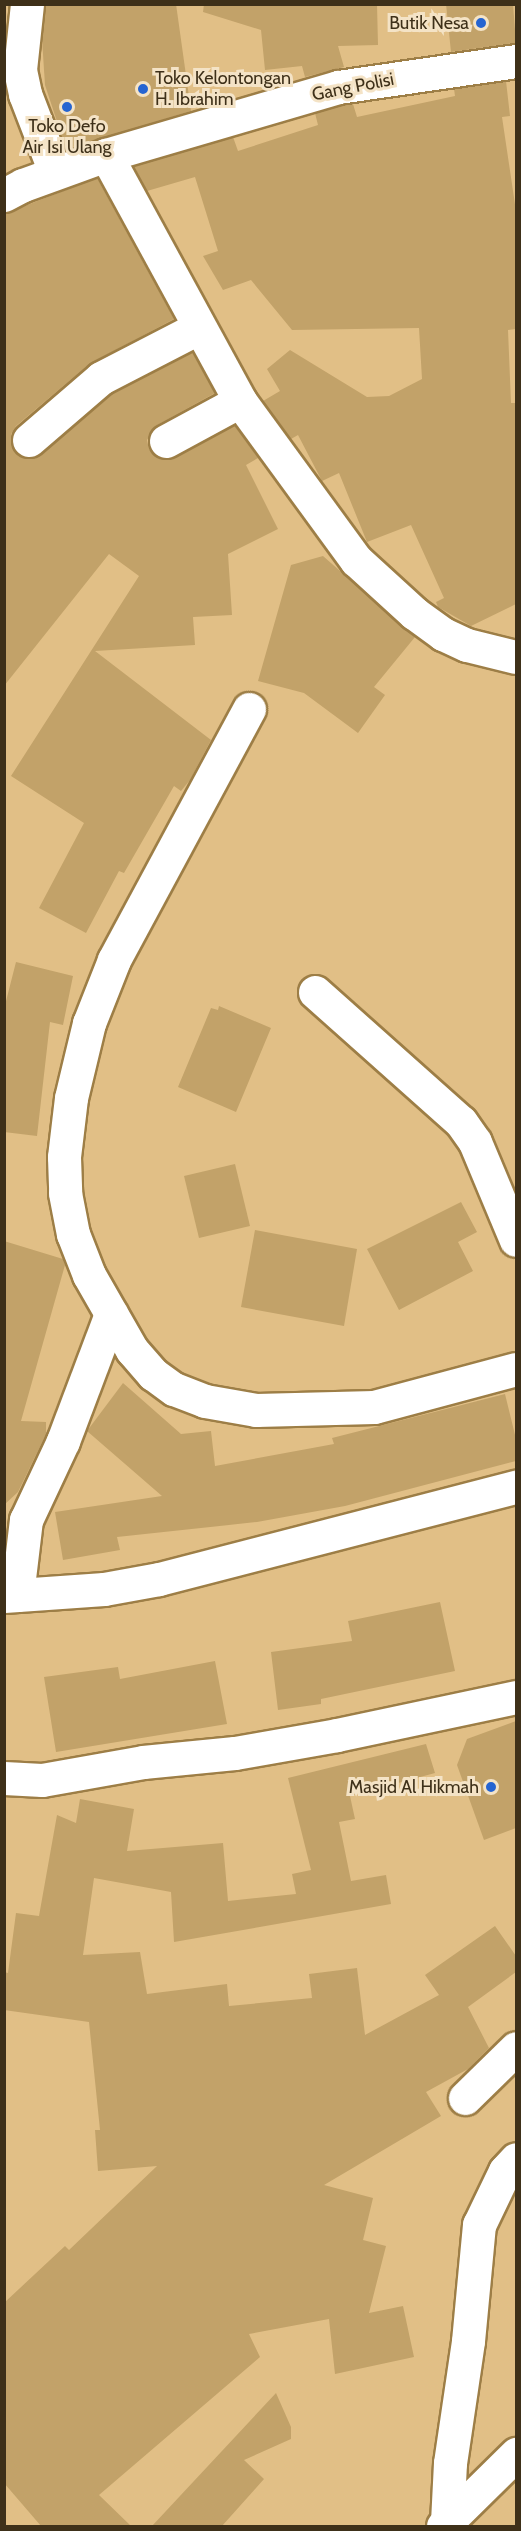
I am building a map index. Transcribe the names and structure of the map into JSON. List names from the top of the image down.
{
  "streets": {
    "street": ["Gang Polisi"]
  },
  "places": [
    "Butik Nesa",
    "Toko Kelontongan H. Ibrahim",
    "Toko Defo Air Isi Ulang",
    "Masjid Al Hikmah"
  ]
}
